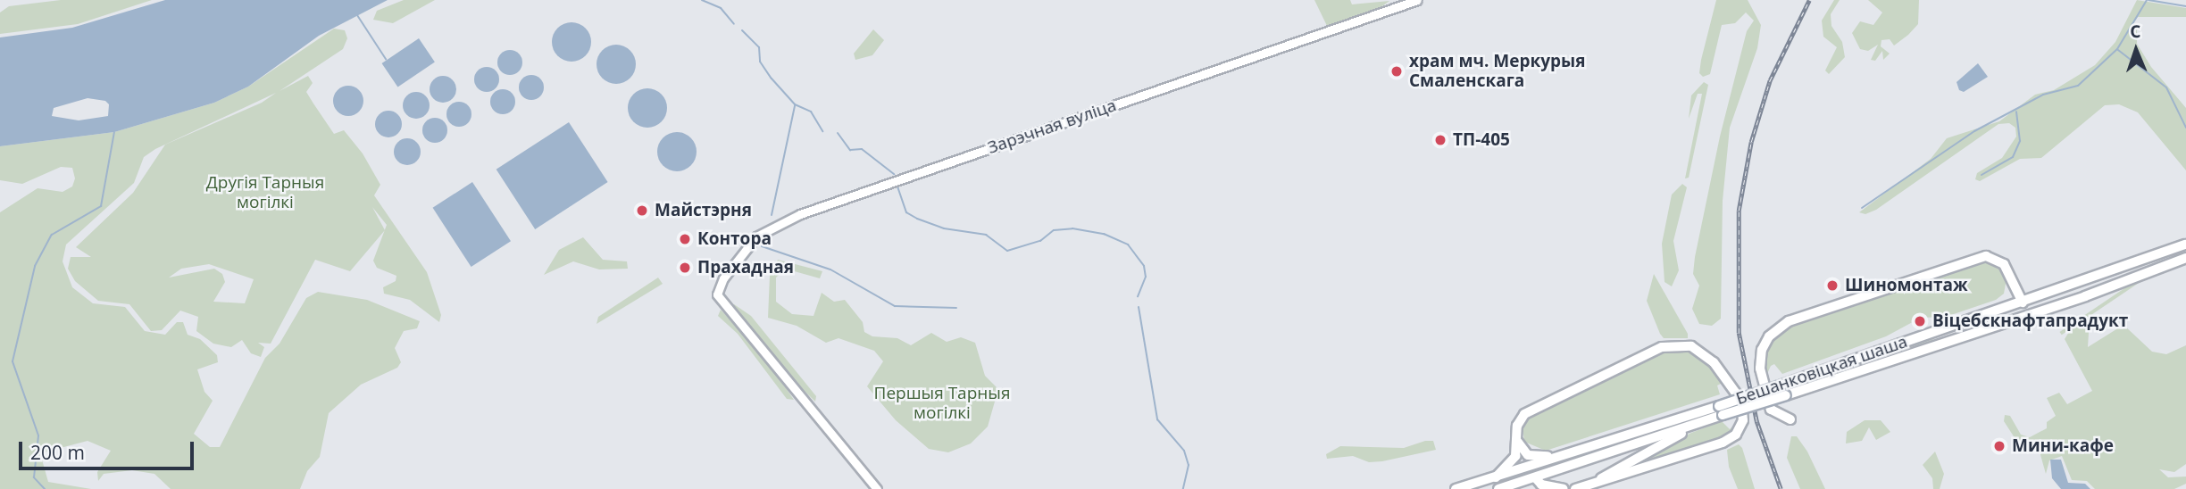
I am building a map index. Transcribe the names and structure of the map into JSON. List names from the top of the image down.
{
  "streets": {
    "main road": ["Бешанковіцкая шаша"],
    "street": ["Зарэчная вуліца"]
  },
  "parks": ["Другія Тарныя могілкі", "Першыя Тарныя могілкі"],
  "places": [
    "храм мч. Меркурыя Смаленскага",
    "ТП-405",
    "Майстэрня",
    "Контора",
    "Прахадная",
    "Шиномонтаж",
    "Віцебскнафтапрадукт",
    "Мини-кафе"
  ],
  "scale_bar": "200 m",
  "north": "top"
}
